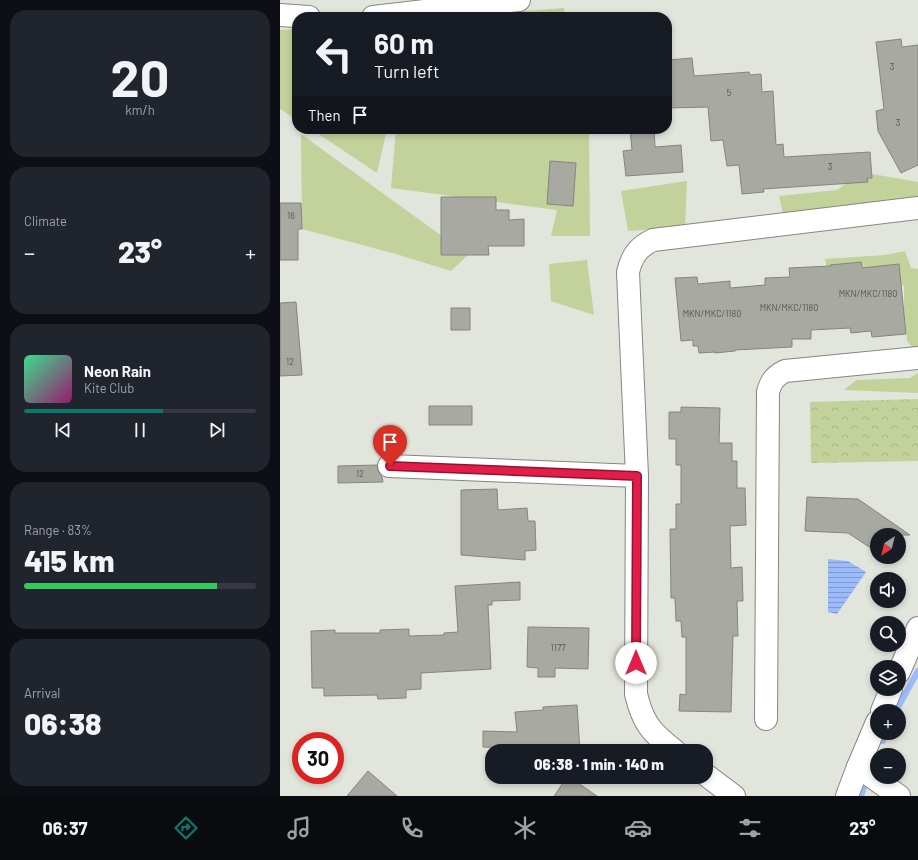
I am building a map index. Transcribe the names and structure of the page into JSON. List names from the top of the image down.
{
  "house_numbers": [
    "3",
    "5",
    "3",
    "3",
    "16",
    "MKN/MKC/1180",
    "MKN/MKC/1180",
    "MKN/MKC/1180",
    "12",
    "12",
    "1177"
  ],
  "north": "bottom left",
  "page": {
    "tile": [
      ["20", "km/h"],
      "Climate",
      ["Range · 83%", "415 km"],
      ["Arrival", "06:38"]
    ],
    "turn": ["60 m", "Turn left"],
    "then": "Then",
    "heat": ["−", "23°", "+"],
    "song": ["Neon Rain", "Kite Club"],
    "map_buttons": ["+", "−"],
    "limit": "30",
    "trip": "06:38 · 1 min · 140 m",
    "tabs": ["06:37", "23°"]
  }
}
